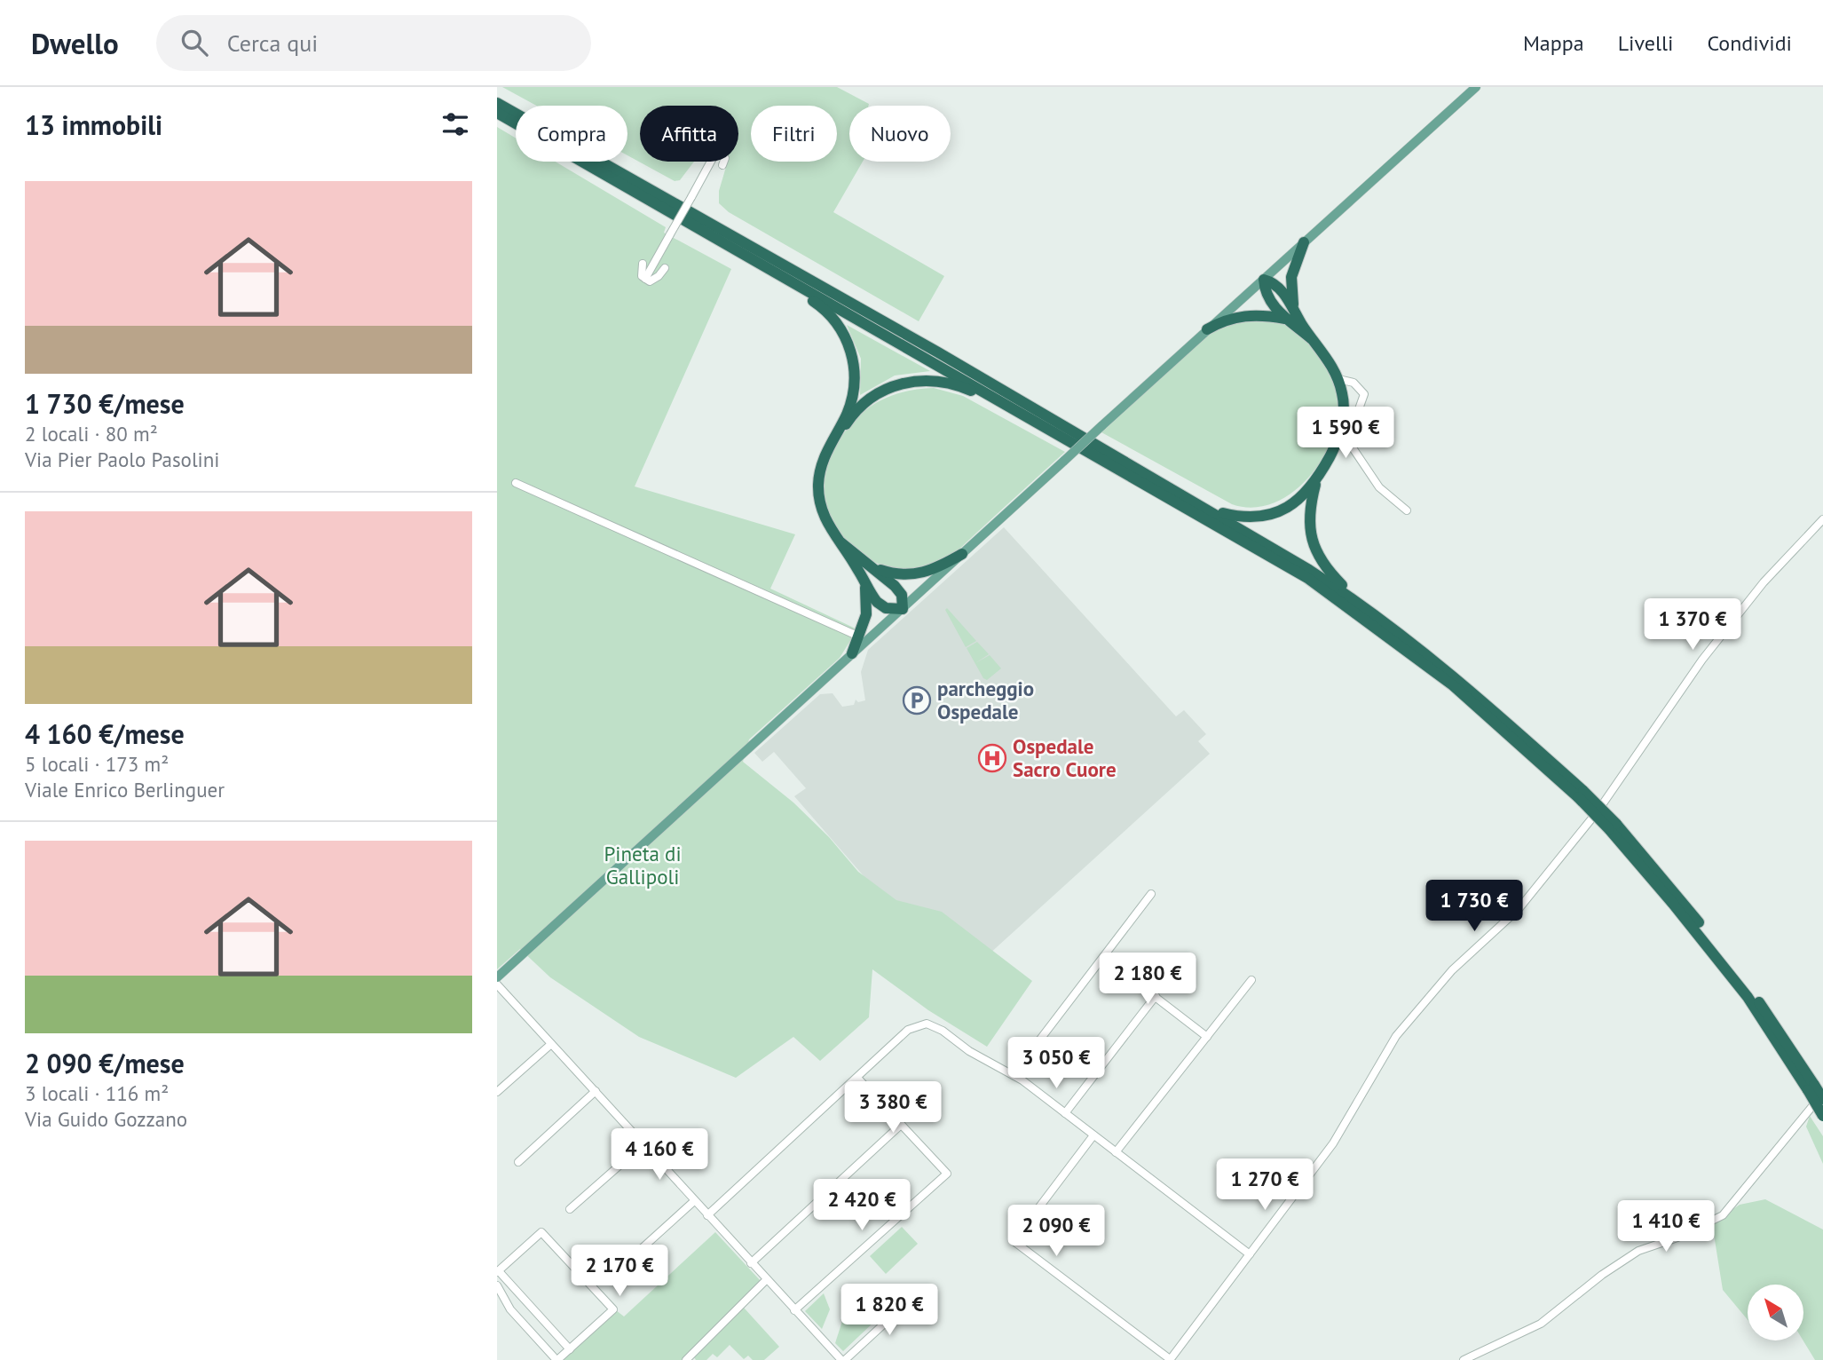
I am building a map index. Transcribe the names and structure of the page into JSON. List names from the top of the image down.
{
  "parks": ["Pineta di Gallipoli"],
  "places": {
    "parking": ["parcheggio Ospedale"],
    "hospital": ["Ospedale Sacro Cuore"]
  },
  "north": "top left",
  "page": {
    "header": "Dwello",
    "search": "Cerca qui",
    "nav": ["Mappa", "Livelli", "Condividi"],
    "heading": "13 immobili",
    "chip": [
      "Compra",
      "Affitta",
      "Filtri",
      "Nuovo"
    ],
    "list": [
      {
        "name": "1 730 €/mese",
        "note": "2 locali · 80 m² · Via Pier Paolo Pasolini"
      },
      {
        "name": "4 160 €/mese",
        "note": "5 locali · 173 m² · Viale Enrico Berlinguer"
      },
      {
        "name": "2 090 €/mese",
        "note": "3 locali · 116 m² · Via Guido Gozzano"
      }
    ],
    "price": [
      "1 590 €",
      "1 370 €",
      "1 730 €",
      "2 180 €",
      "3 050 €",
      "3 380 €",
      "4 160 €",
      "1 270 €",
      "2 420 €",
      "1 410 €",
      "2 090 €",
      "2 170 €",
      "1 820 €"
    ]
  }
}
